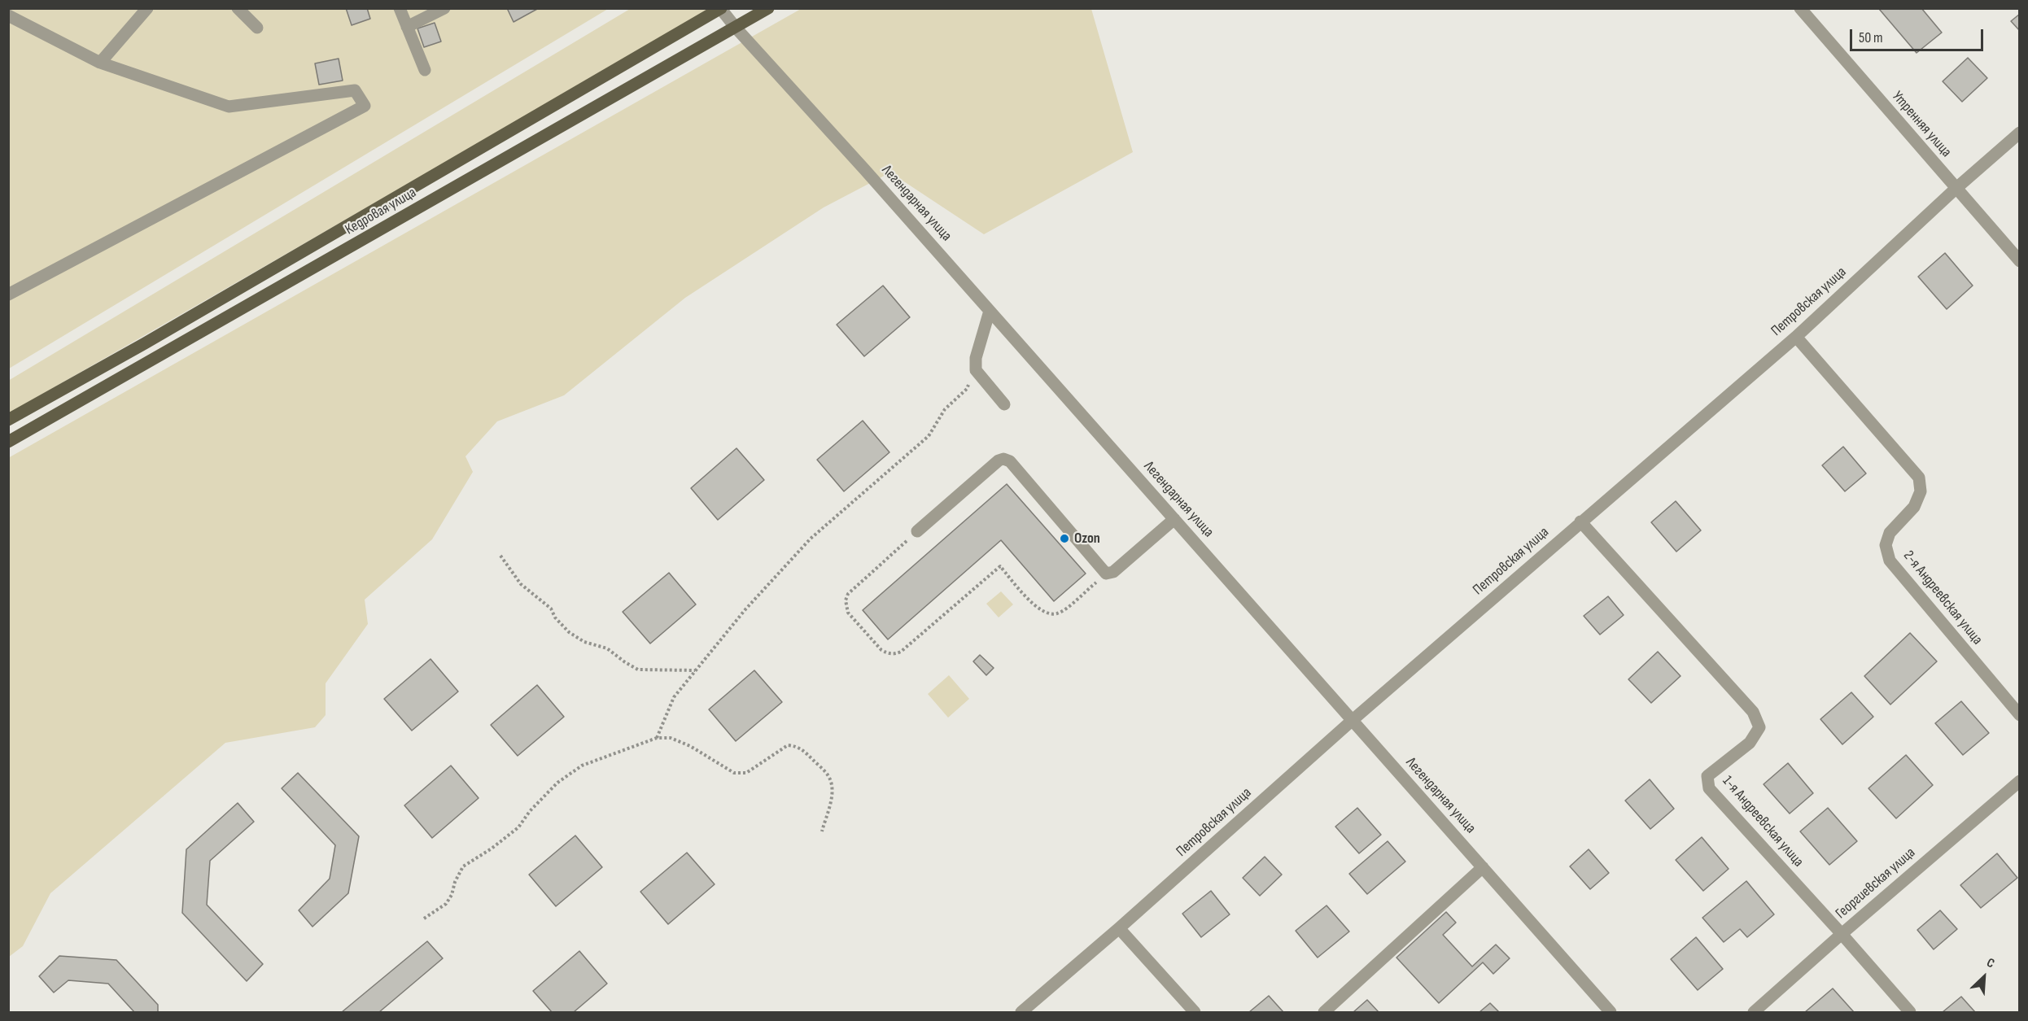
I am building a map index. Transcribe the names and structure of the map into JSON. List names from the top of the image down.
{
  "streets": {
    "main road": ["Кедровая улица"],
    "street": [
      "Утренняя улица",
      "Легендарная улица",
      "Петровская улица",
      "2-я Андреевская улица",
      "1-я Андреевская улица",
      "Георгиевская улица"
    ]
  },
  "crossings": [
    ["Утренняя улица", "Петровская улица"],
    ["Легендарная улица", "Кедровая улица"],
    ["Легендарная улица", "Петровская улица"],
    ["Петровская улица", "2-я Андреевская улица"],
    ["Петровская улица", "1-я Андреевская улица"],
    ["1-я Андреевская улица", "Георгиевская улица"]
  ],
  "places": ["Ozon"],
  "scale_bar": "50 m",
  "north": "top right"
}
